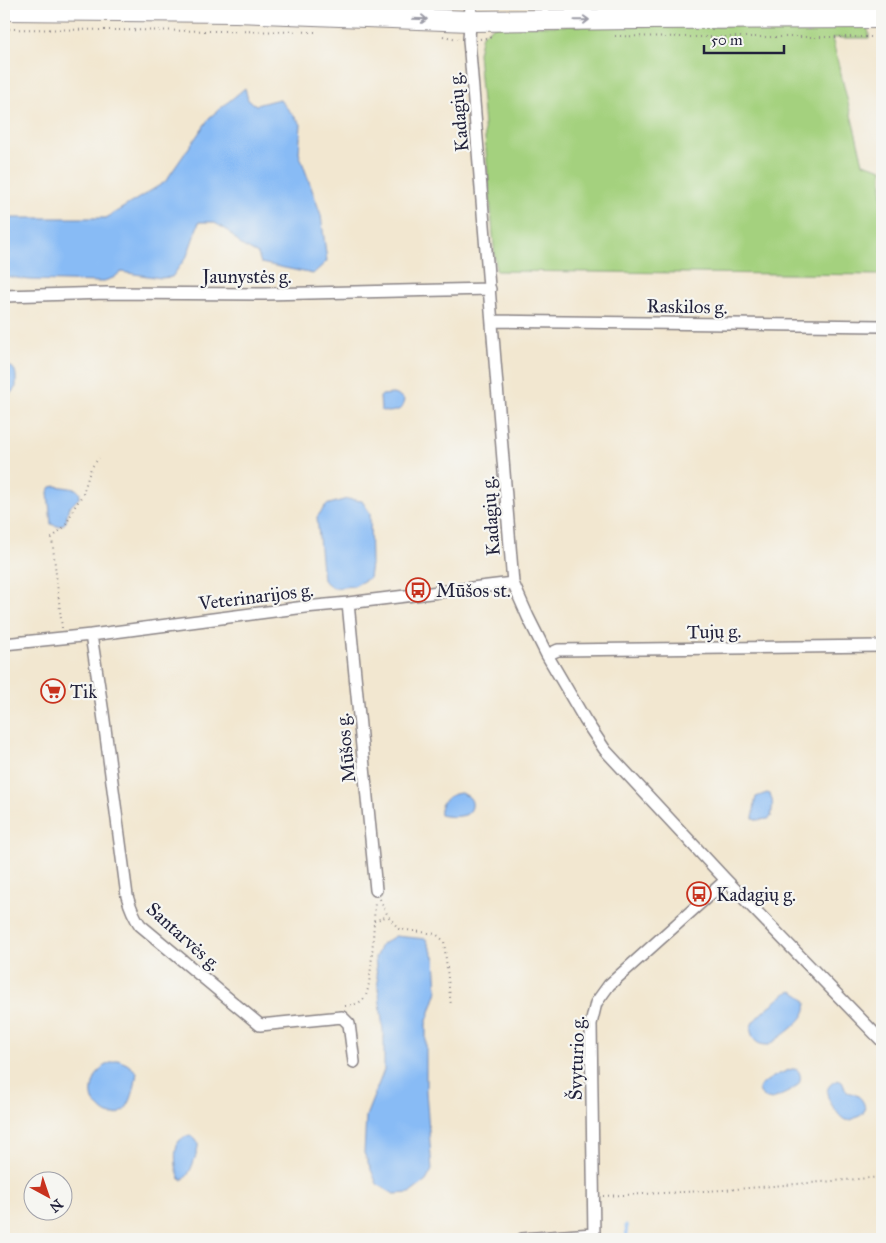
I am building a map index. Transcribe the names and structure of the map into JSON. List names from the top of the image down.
{
  "streets": {
    "street": [
      "Kadagių g.",
      "Jaunystės g.",
      "Raskilos g.",
      "Veterinarijos g.",
      "Tujų g.",
      "Mūšos g.",
      "Santarvės g.",
      "Švyturio g."
    ]
  },
  "crossings": [
    ["Kadagių g.", "Jaunystės g."],
    ["Kadagių g.", "Raskilos g."],
    ["Kadagių g.", "Veterinarijos g."],
    ["Kadagių g.", "Tujų g."],
    ["Kadagių g.", "Švyturio g."],
    ["Veterinarijos g.", "Mūšos g."],
    ["Veterinarijos g.", "Santarvės g."]
  ],
  "places": {
    "bus stop": ["Mūšos st.", "Kadagių g."],
    "supermarket": ["Tik"]
  },
  "scale_bar": "50 m",
  "north": "bottom right"
}
